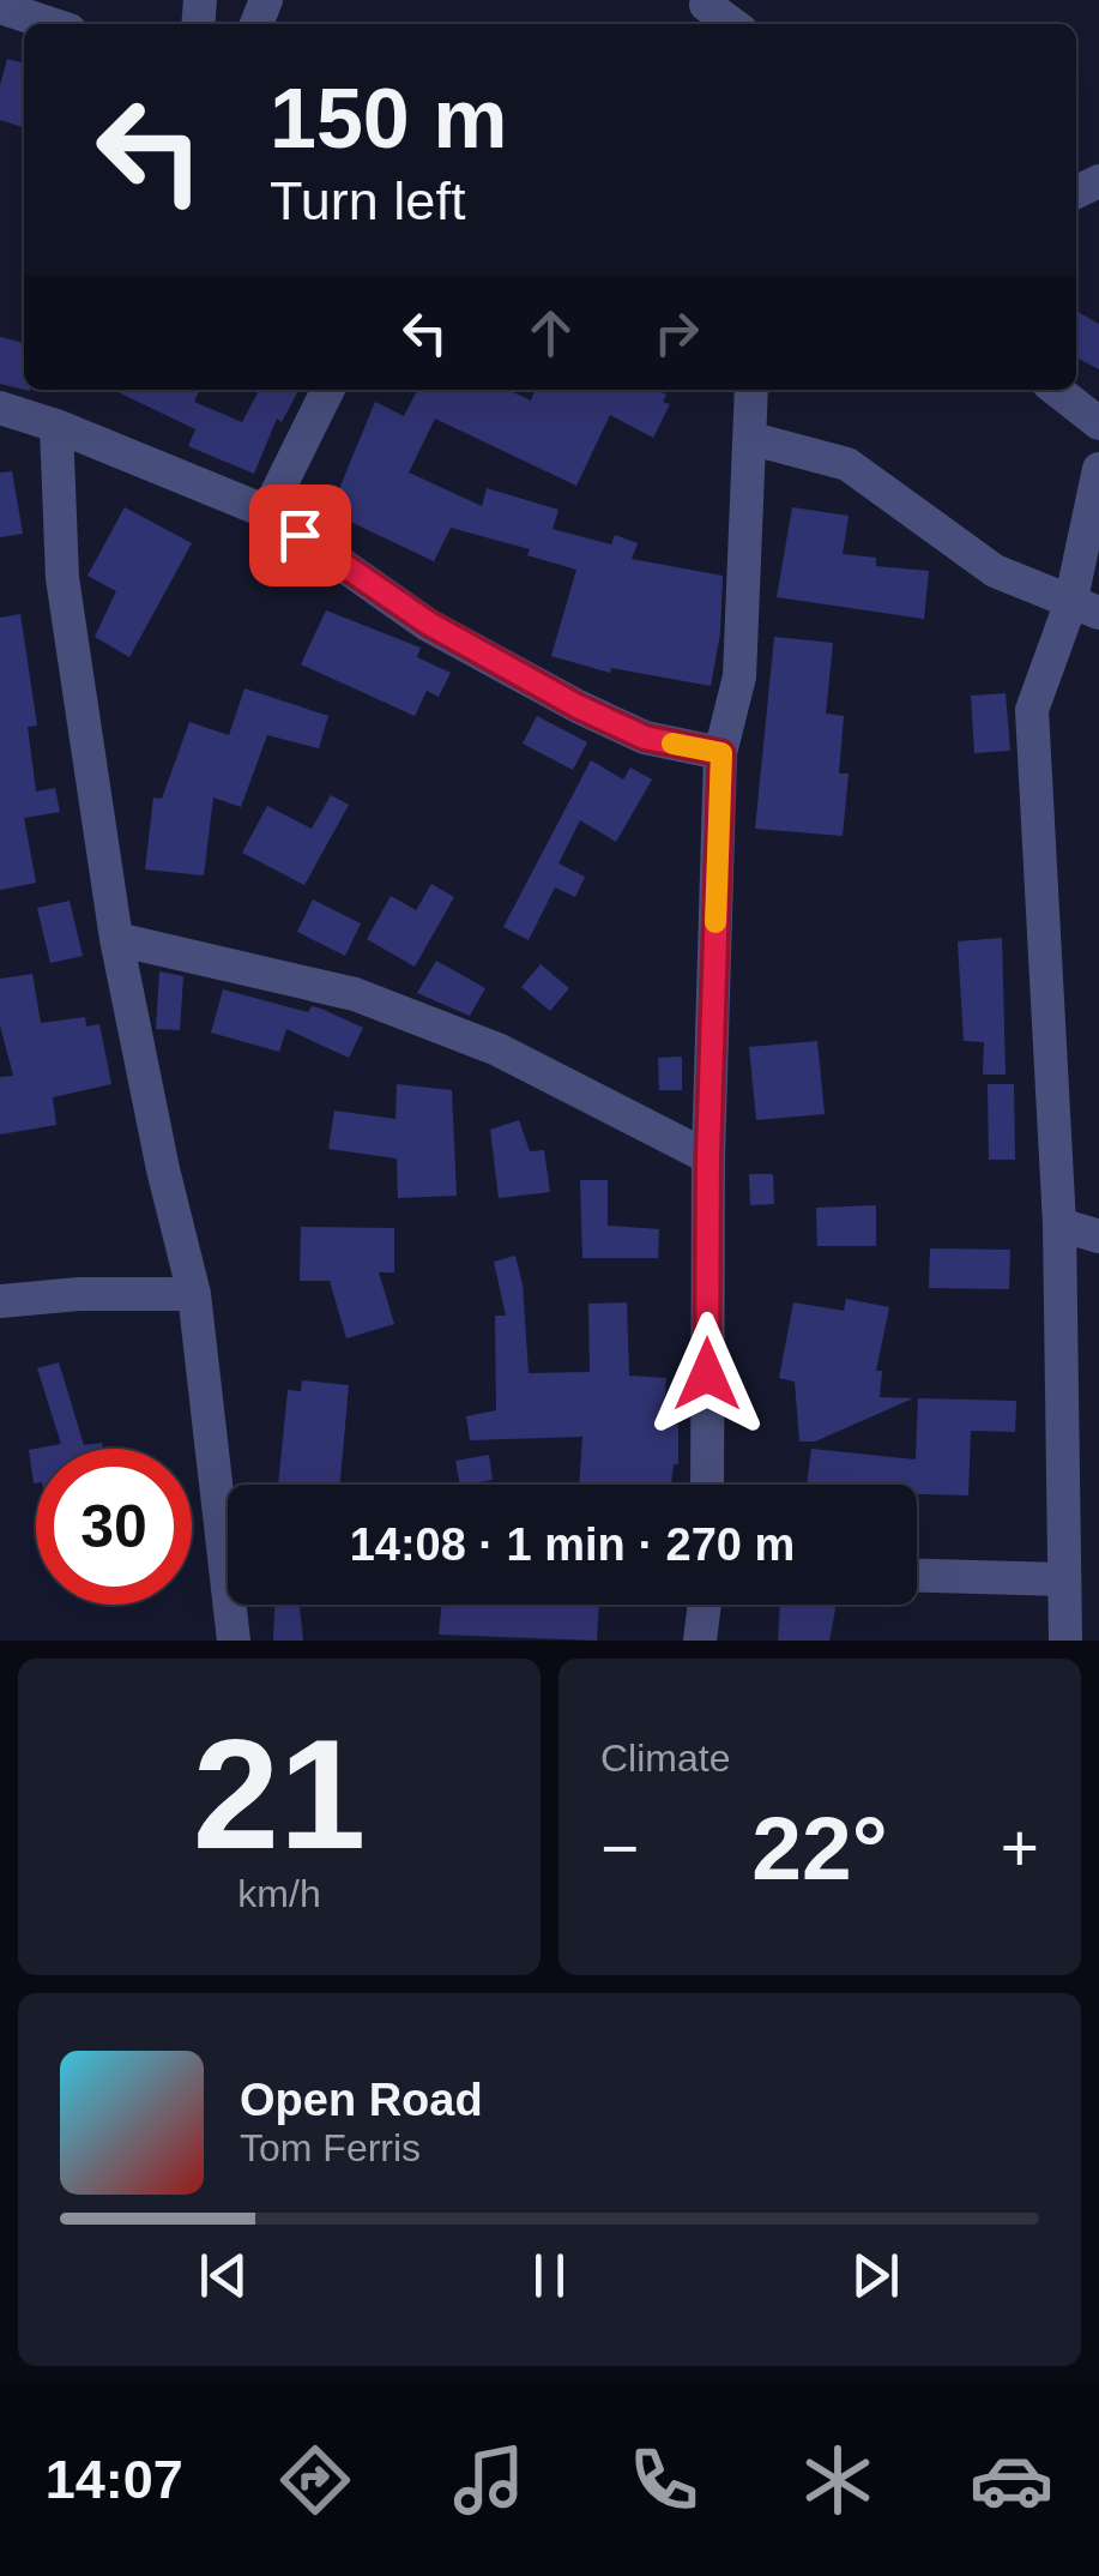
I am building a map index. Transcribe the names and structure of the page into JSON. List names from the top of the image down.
{
  "page": {
    "turn": ["150 m", "Turn left"],
    "limit": "30",
    "trip": "14:08 · 1 min · 270 m",
    "tile": [
      ["21", "km/h"],
      "Climate"
    ],
    "heat": ["−", "22°", "+"],
    "song": ["Open Road", "Tom Ferris"],
    "tabs": "14:07"
  }
}
